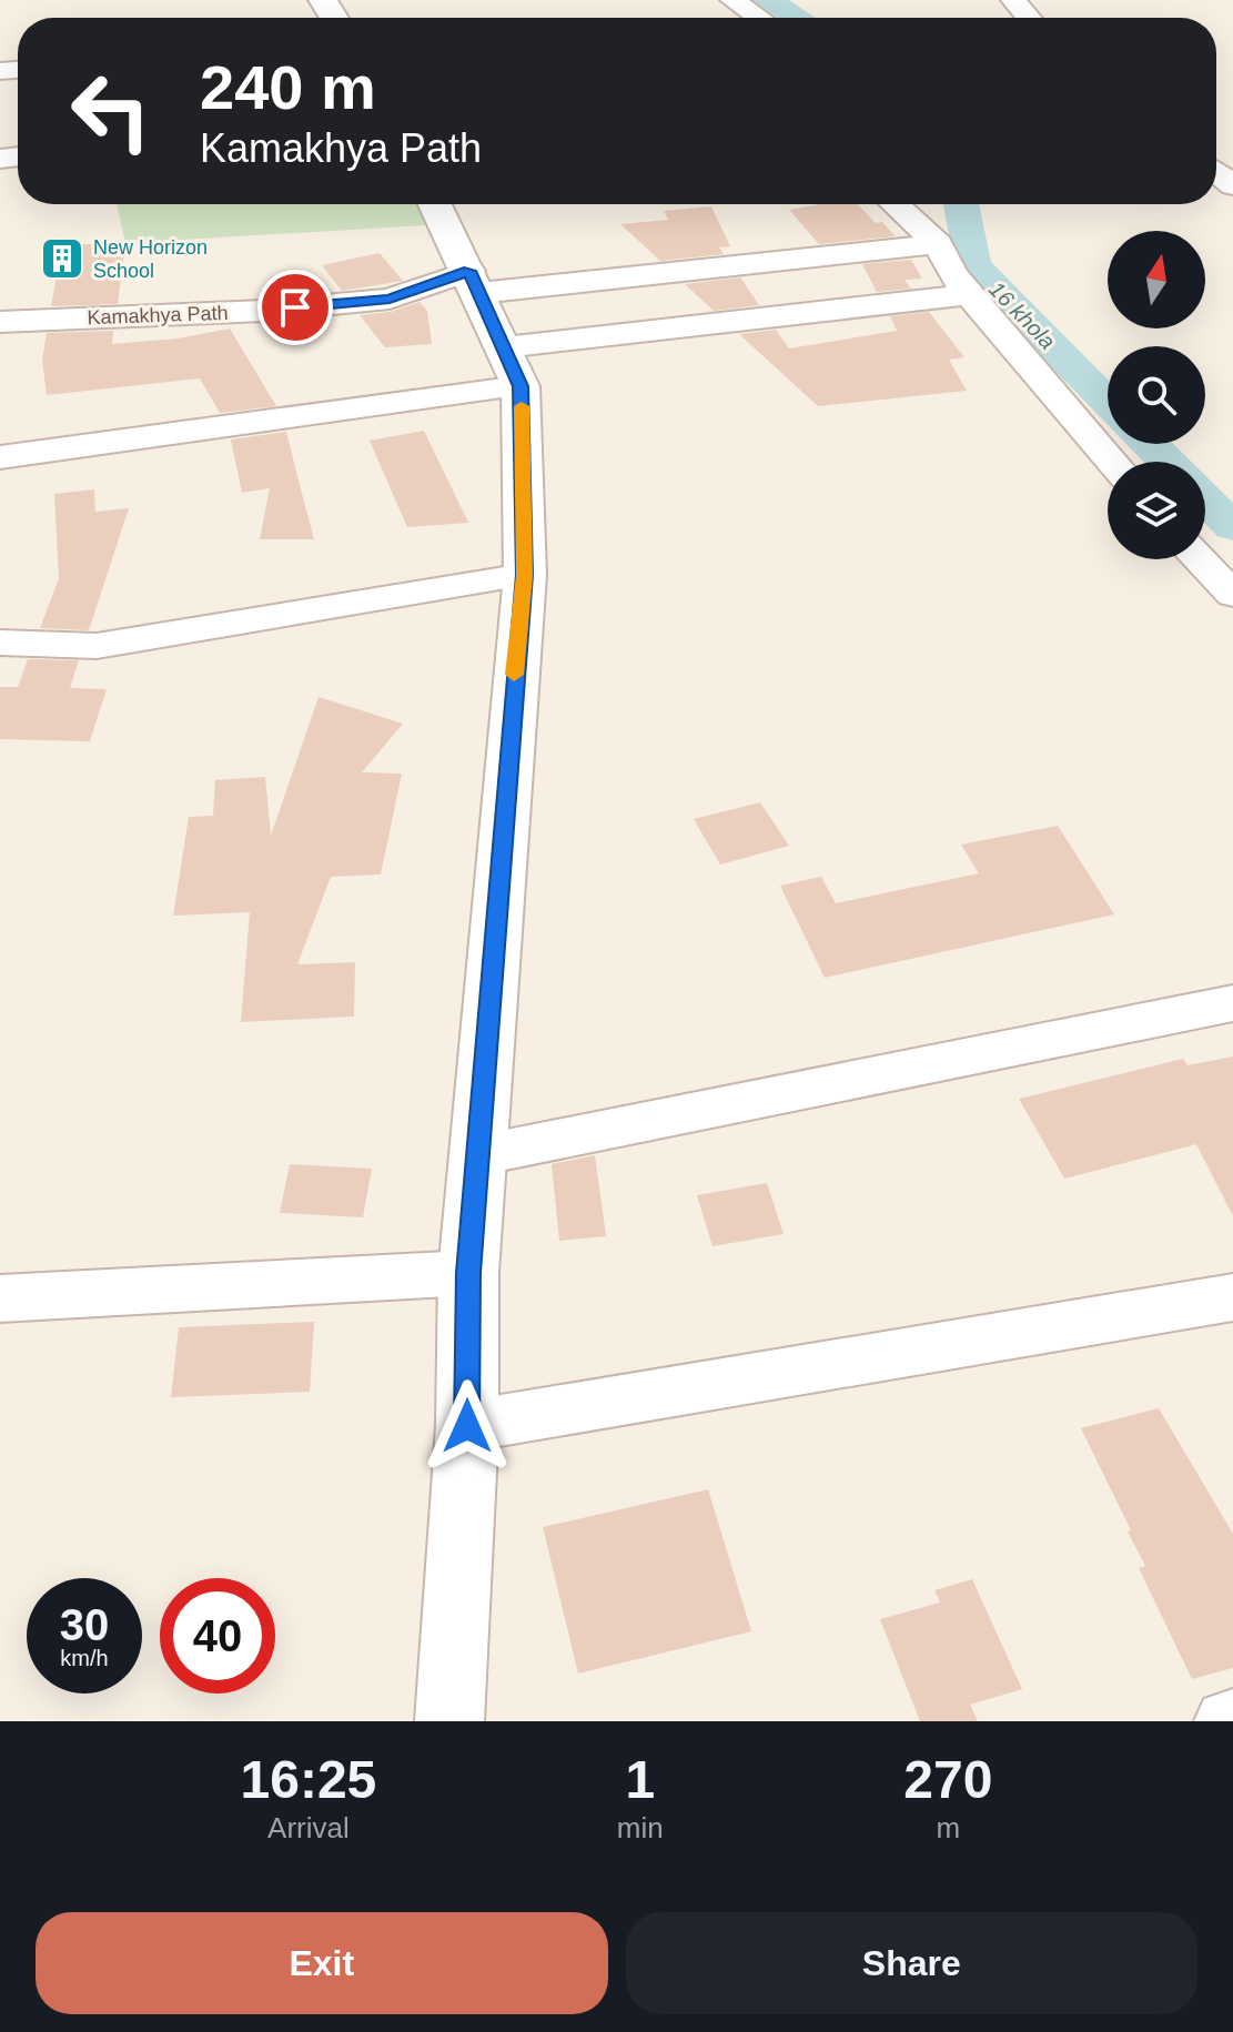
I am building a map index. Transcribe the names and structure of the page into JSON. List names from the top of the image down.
{
  "streets": {
    "street": ["Kamakhya Path"]
  },
  "water": ["16 khola"],
  "places": {
    "building": ["New Horizon School"]
  },
  "north": "top",
  "page": {
    "turn": ["240 m", "Kamakhya Path"],
    "speed": "30 km/h",
    "limit": "40",
    "eta": [
      "16:25",
      "Arrival",
      "1",
      "min",
      "270",
      "m"
    ],
    "buttons": ["Exit", "Share"]
  }
}
